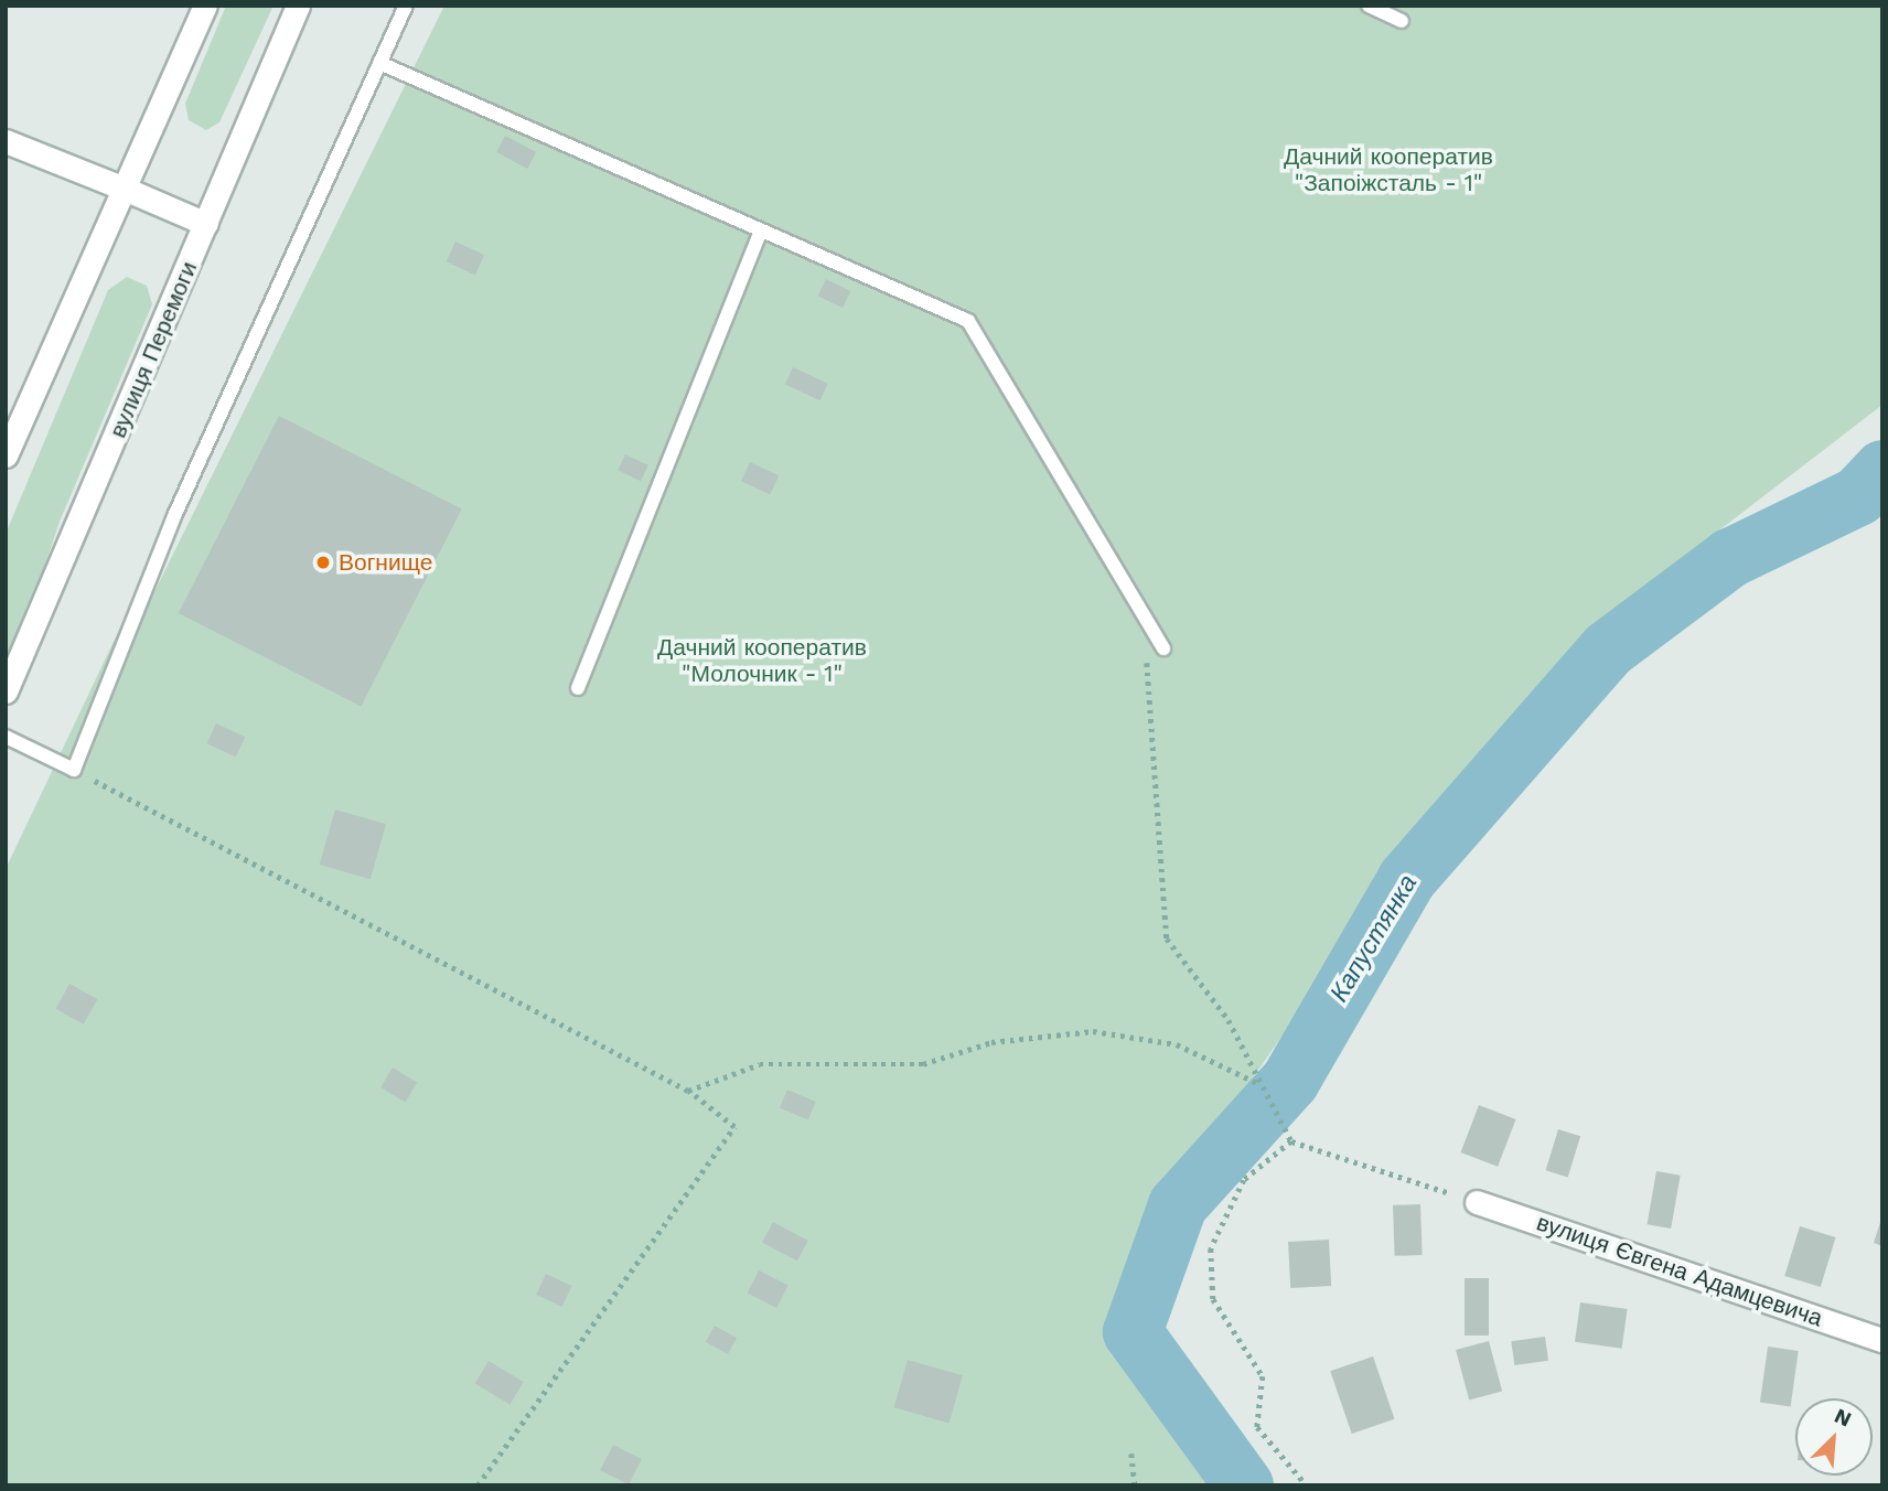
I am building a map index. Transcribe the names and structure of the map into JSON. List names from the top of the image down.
{
  "streets": {
    "main road": ["вулиця Перемоги", "вулиця Євгена Адамцевича"]
  },
  "water": ["Капустянка"],
  "parks": ["Дачний кооператив \"Запоіжсталь - 1\"", "Дачний кооператив \"Молочник - 1\""],
  "places": ["Вогнище"],
  "north": "top right"
}
